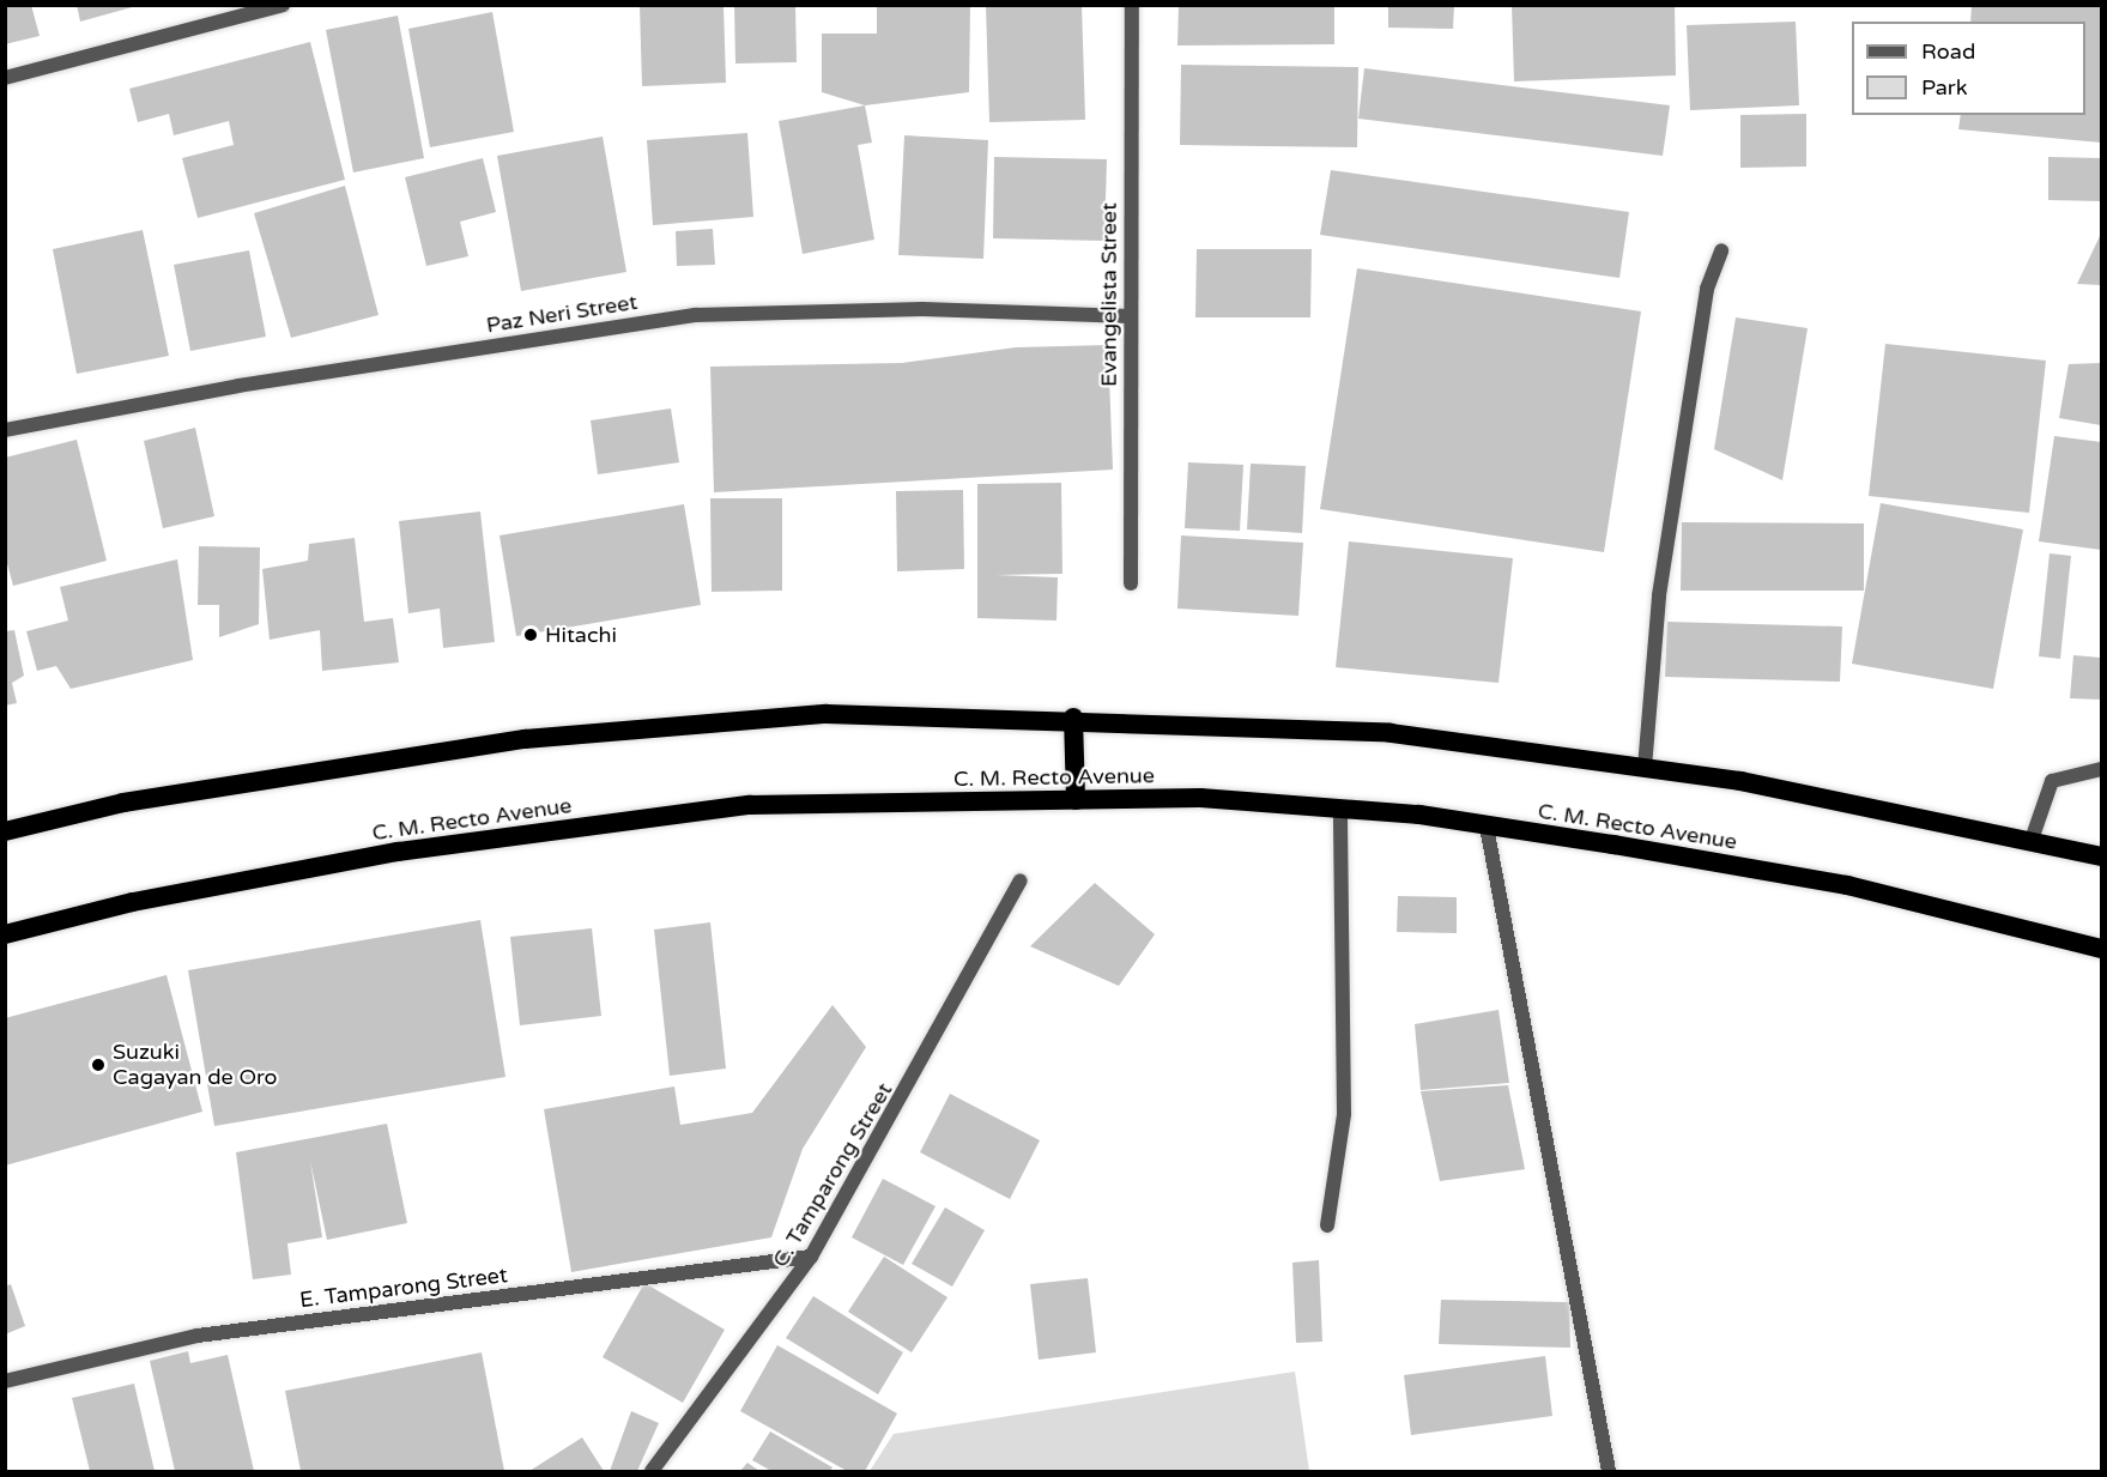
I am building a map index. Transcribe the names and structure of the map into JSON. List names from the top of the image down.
{
  "streets": {
    "highway": ["C. M. Recto Avenue"],
    "street": [
      "Evangelista Street",
      "Paz Neri Street",
      "C. Tamparong Street",
      "E. Tamparong Street"
    ]
  },
  "crossings": [
    ["Evangelista Street", "Paz Neri Street"],
    ["C. Tamparong Street", "E. Tamparong Street"]
  ],
  "places": ["Hitachi", "Suzuki Cagayan de Oro"],
  "legend": ["Road", "Park"]
}
